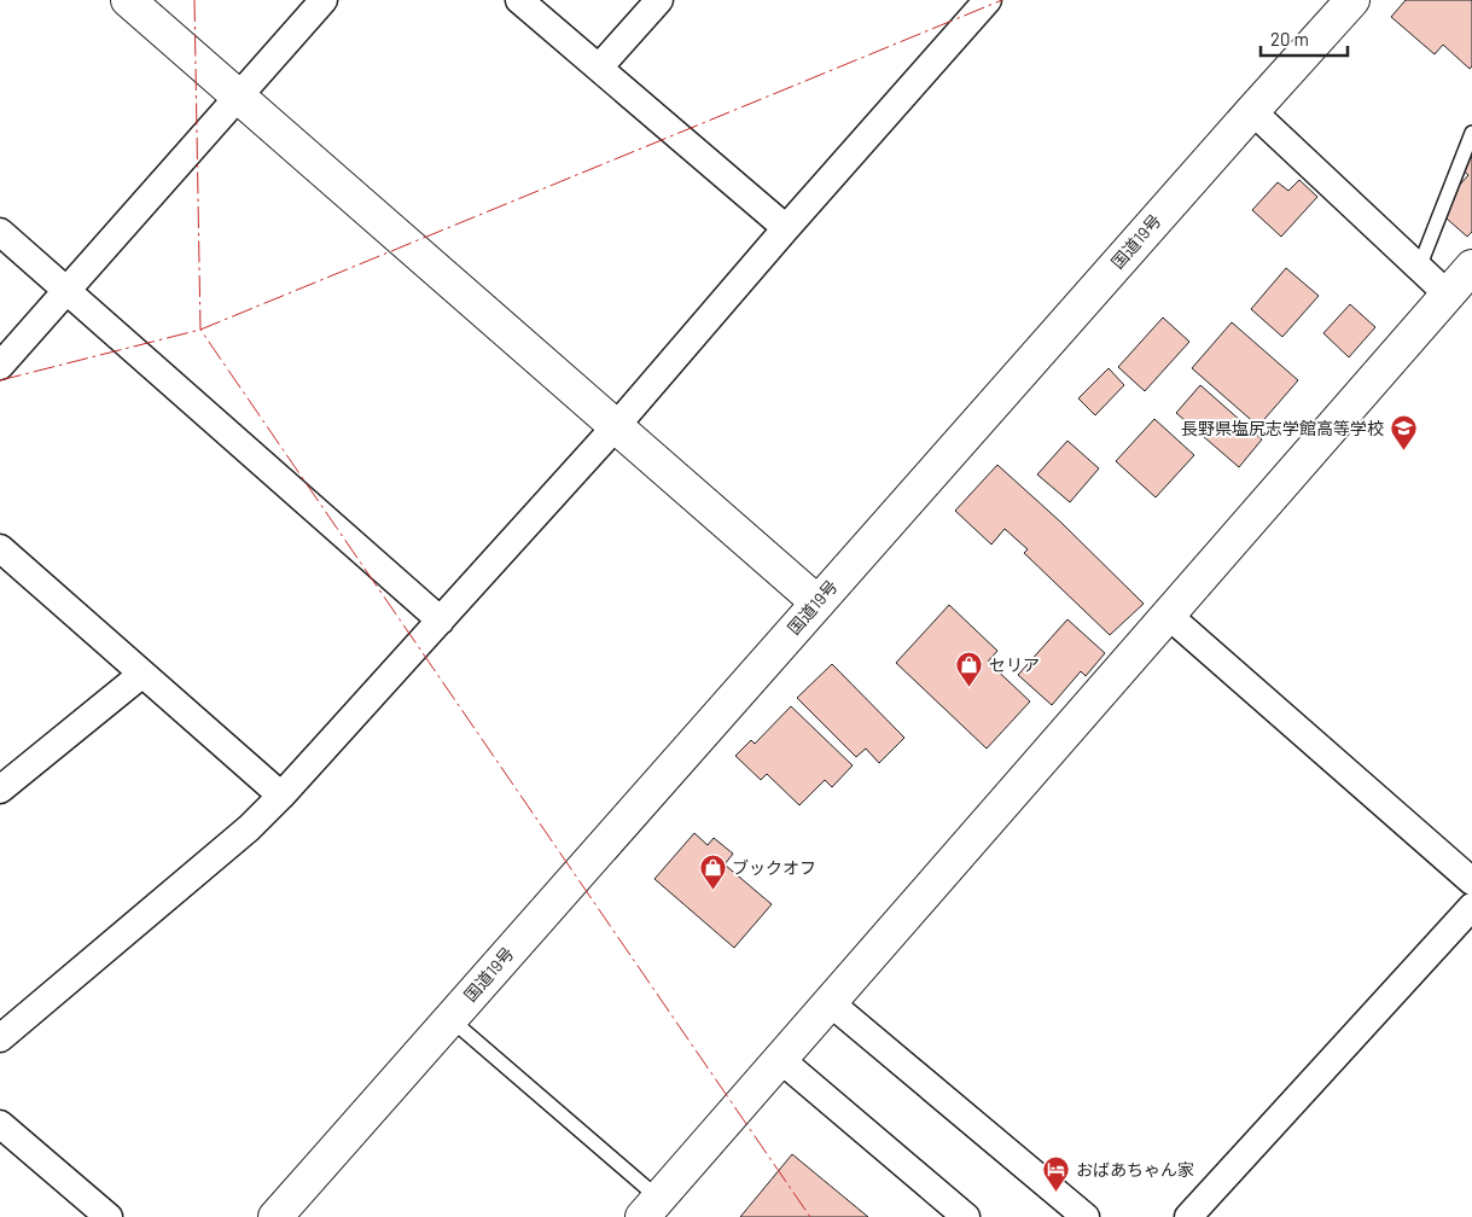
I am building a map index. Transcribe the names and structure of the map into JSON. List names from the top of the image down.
{
  "streets": {
    "main road": ["国道19号"]
  },
  "places": {
    "school or university": ["長野県塩尻志学館高等学校"],
    "shop": ["セリア", "ブックオフ"],
    "hotel": ["おばあちゃん家"]
  },
  "scale_bar": "20 m"
}
